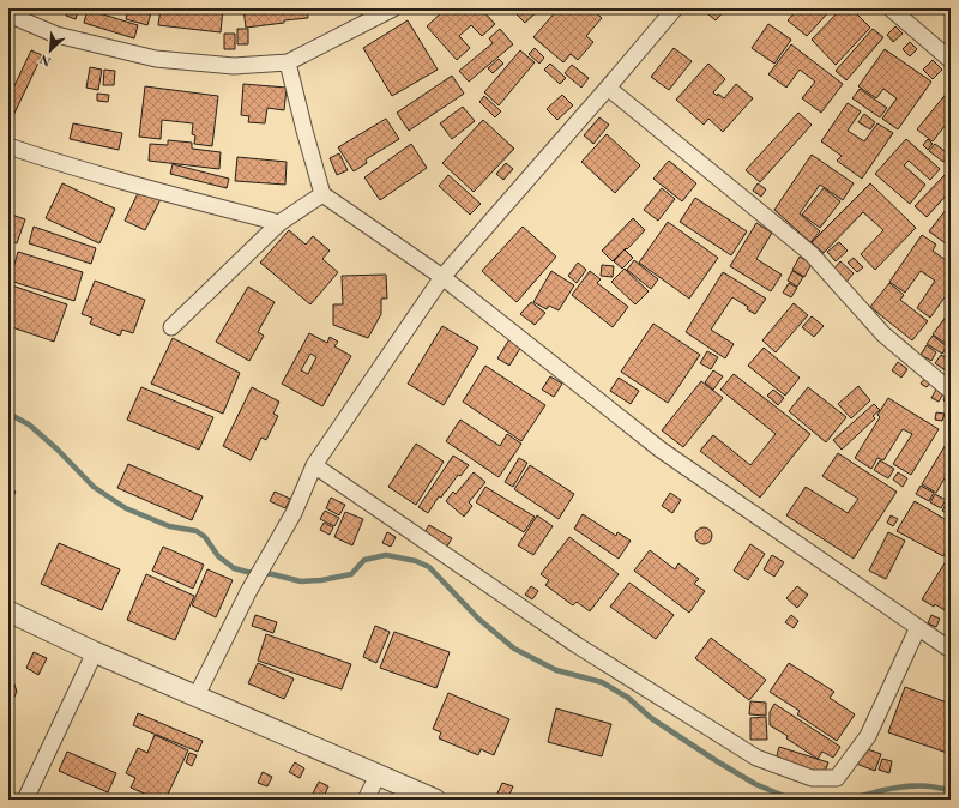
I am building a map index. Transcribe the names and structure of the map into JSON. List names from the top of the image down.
{
  "north": "bottom left"
}
